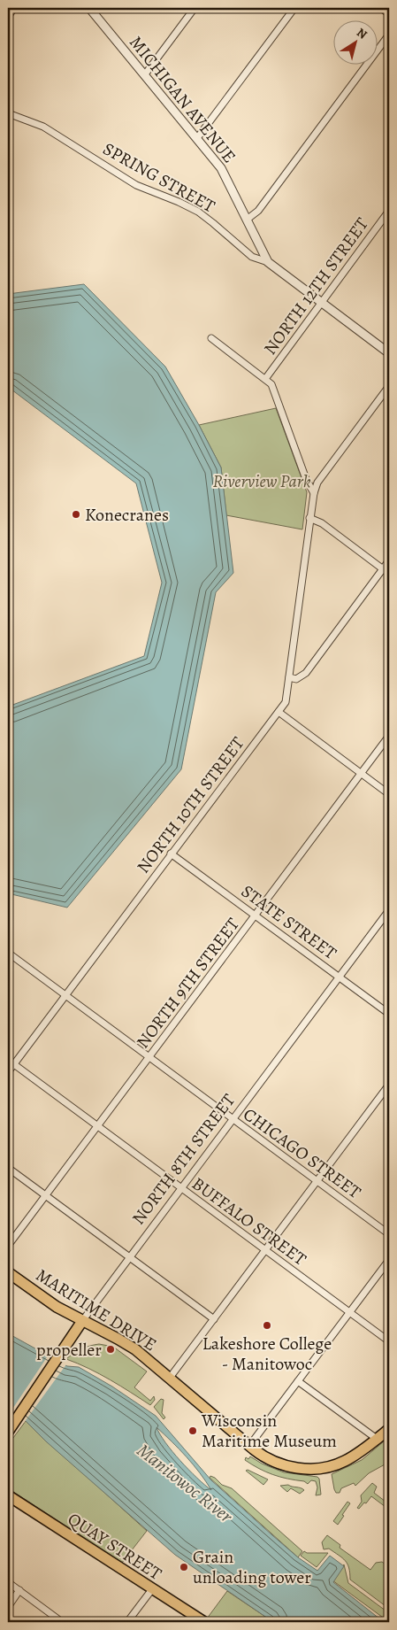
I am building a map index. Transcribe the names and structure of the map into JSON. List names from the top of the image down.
{
  "streets": {
    "main road": ["NORTH 8TH STREET", "MARITIME DRIVE", "QUAY STREET"],
    "street": [
      "MICHIGAN AVENUE",
      "SPRING STREET",
      "NORTH 12TH STREET",
      "NORTH 10TH STREET",
      "STATE STREET",
      "NORTH 9TH STREET",
      "CHICAGO STREET",
      "BUFFALO STREET"
    ]
  },
  "crossings": [
    ["MICHIGAN AVENUE", "SPRING STREET"],
    ["NORTH 10TH STREET", "STATE STREET"],
    ["NORTH 10TH STREET", "CHICAGO STREET"],
    ["NORTH 10TH STREET", "BUFFALO STREET"],
    ["STATE STREET", "NORTH 9TH STREET"],
    ["STATE STREET", "NORTH 8TH STREET"],
    ["NORTH 9TH STREET", "CHICAGO STREET"],
    ["NORTH 9TH STREET", "BUFFALO STREET"],
    ["CHICAGO STREET", "NORTH 8TH STREET"],
    ["NORTH 8TH STREET", "BUFFALO STREET"],
    ["NORTH 8TH STREET", "MARITIME DRIVE"]
  ],
  "water": ["Manitowoc River"],
  "parks": ["Riverview Park"],
  "places": [
    "Konecranes",
    "Lakeshore College - Manitowoc",
    "propeller",
    "Wisconsin Maritime Museum",
    "Grain unloading tower"
  ],
  "north": "top right"
}
